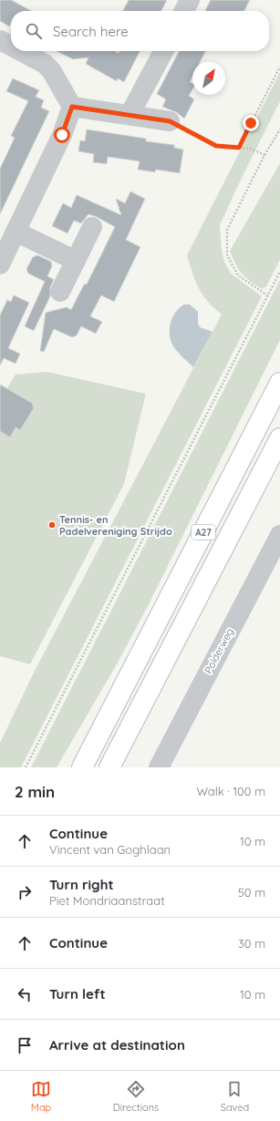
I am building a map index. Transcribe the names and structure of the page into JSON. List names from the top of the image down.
{
  "streets": {
    "highway": ["A27"],
    "street": ["Polderweg"]
  },
  "places": ["Tennis- en Padelvereniging Strijdo"],
  "north": "top right",
  "page": {
    "search": "Search here",
    "heading": ["2 min", "Walk · 100 m"],
    "list": [
      ["Continue", "Vincent van Goghlaan", "10 m"],
      ["Turn right", "Piet Mondriaanstraat", "50 m"],
      ["Continue", "30 m"],
      ["Turn left", "10 m"],
      "Arrive at destination"
    ],
    "nav": ["Map", "Directions", "Saved"]
  }
}
